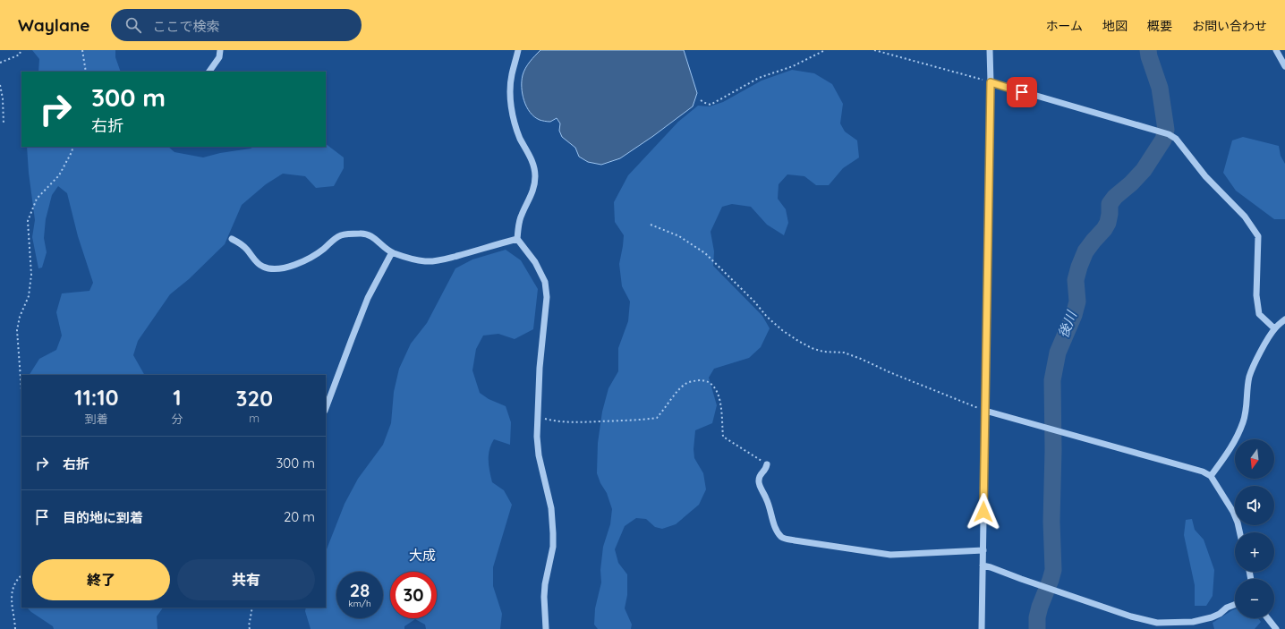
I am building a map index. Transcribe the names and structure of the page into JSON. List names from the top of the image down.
{
  "districts": ["大成"],
  "water": ["後川"],
  "north": "bottom",
  "page": {
    "header": "Waylane",
    "search": "ここで検索",
    "nav": [
      "ホーム",
      "地図",
      "概要",
      "お問い合わせ"
    ],
    "turn": ["300 m", "右折"],
    "eta": [
      "11:10",
      "到着",
      "1",
      "分",
      "320",
      "m"
    ],
    "list": [
      {
        "name": "右折",
        "value": "300 m"
      },
      {
        "name": "目的地に到着",
        "value": "20 m"
      }
    ],
    "map_buttons": ["+", "−"],
    "buttons": ["終了", "共有"],
    "speed": "28 km/h",
    "limit": "30"
  }
}
